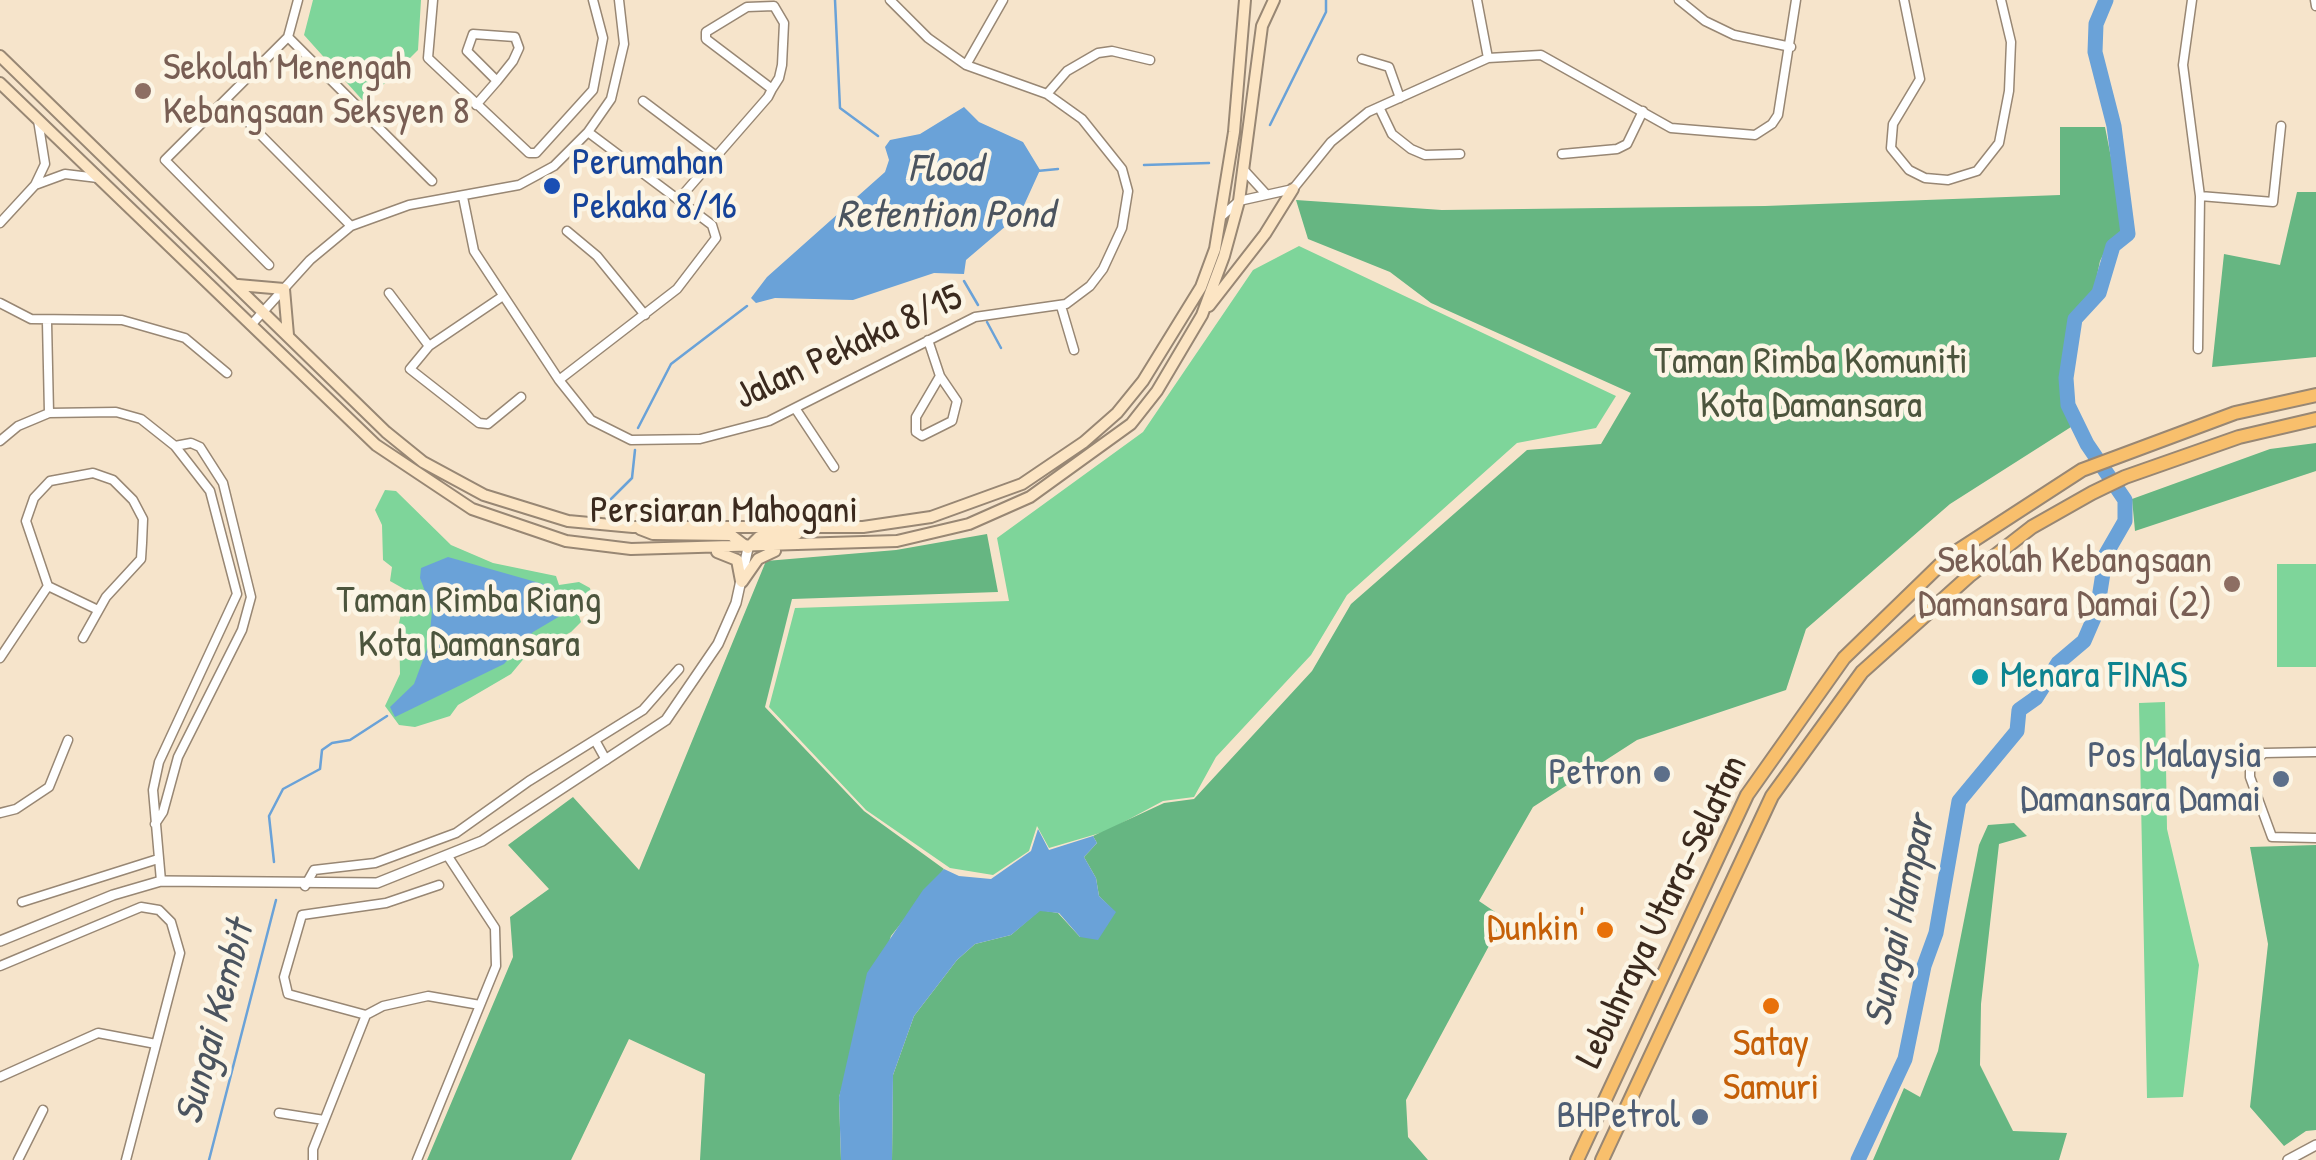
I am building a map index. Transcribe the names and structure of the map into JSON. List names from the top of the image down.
{
  "streets": {
    "highway": ["Lebuhraya Utara–Selatan"],
    "main road": ["Persiaran Mahogani"],
    "street": ["Jalan Pekaka 8/15"]
  },
  "water": ["Flood Retention Pond", "Sungai Hampar", "Sungai Kembit"],
  "parks": ["Taman Rimba Komuniti Kota Damansara", "Taman Rimba Riang Kota Damansara"],
  "places": [
    "Sekolah Menengah Kebangsaan Seksyen 8",
    "Perumahan Pekaka 8/16",
    "Sekolah Kebangsaan Damansara Damai (2)",
    "Menara FINAS",
    "Petron",
    "Pos Malaysia Damansara Damai",
    "Dunkin'",
    "Satay Samuri",
    "BHPetrol"
  ]
}
